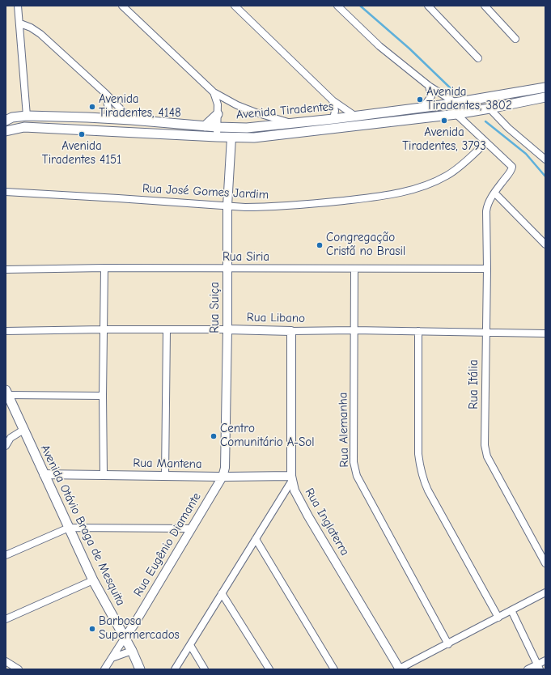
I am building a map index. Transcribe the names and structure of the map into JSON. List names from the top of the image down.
{
  "streets": {
    "main road": ["Avenida Tiradentes", "Avenida Otávio Braga de Mesquita"],
    "street": [
      "Rua José Gomes Jardim",
      "Rua Siria",
      "Rua Suiça",
      "Rua Libano",
      "Rua Itália",
      "Rua Alemanha",
      "Rua Mantena",
      "Rua Inglaterra",
      "Rua Eugênio Diamante"
    ]
  },
  "crossings": [
    ["Avenida Tiradentes", "Rua Suiça"],
    ["Rua José Gomes Jardim", "Rua Suiça"],
    ["Rua José Gomes Jardim", "Rua Itália"],
    ["Rua Siria", "Rua Suiça"],
    ["Rua Siria", "Rua Itália"],
    ["Rua Siria", "Rua Alemanha"],
    ["Rua Suiça", "Rua Libano"],
    ["Rua Suiça", "Rua Mantena"],
    ["Rua Suiça", "Rua Eugênio Diamante"],
    ["Rua Libano", "Rua Itália"],
    ["Rua Libano", "Rua Alemanha"],
    ["Rua Libano", "Rua Inglaterra"],
    ["Rua Mantena", "Rua Inglaterra"],
    ["Rua Mantena", "Avenida Otávio Braga de Mesquita"],
    ["Rua Mantena", "Rua Eugênio Diamante"],
    ["Avenida Otávio Braga de Mesquita", "Rua Eugênio Diamante"]
  ],
  "places": [
    "Avenida Tiradentes, 3802",
    "Avenida Tiradentes, 4148",
    "Avenida Tiradentes, 3793",
    "Avenida Tiradentes 4151",
    "Congregação Cristã no Brasil",
    "Centro Comunitário A-Sol",
    "Barbosa Supermercados"
  ]
}
